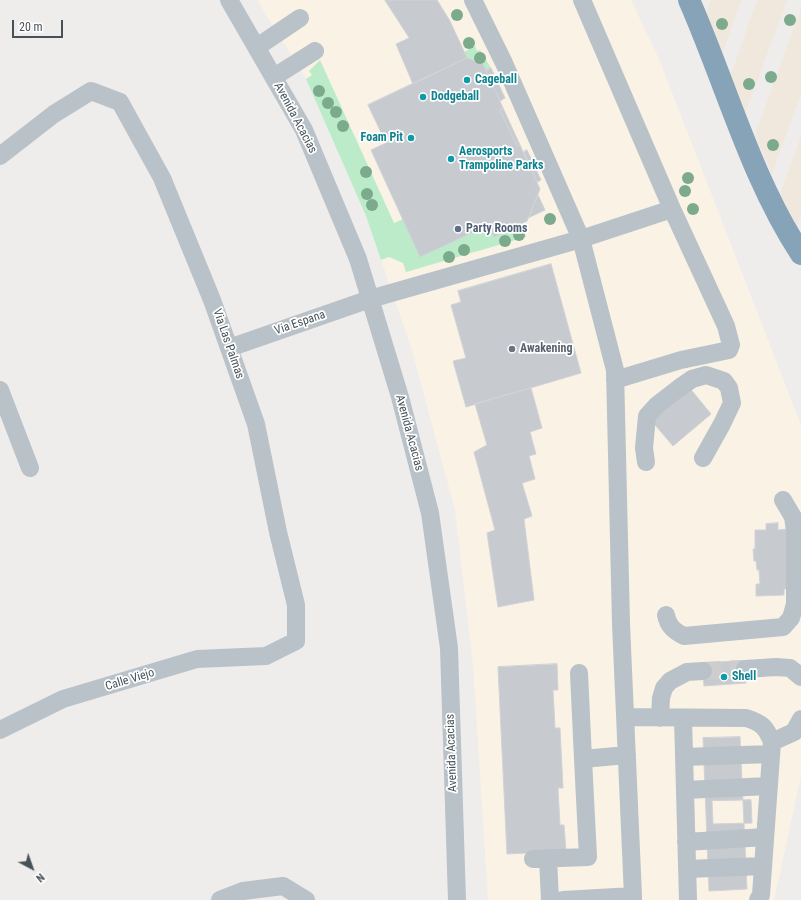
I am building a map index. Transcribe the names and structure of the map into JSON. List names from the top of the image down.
{
  "streets": {
    "street": [
      "Avenida Acacias",
      "Via Espana",
      "Via Las Palmas",
      "Calle Viejo"
    ]
  },
  "crossings": [
    ["Avenida Acacias", "Via Espana"],
    ["Via Espana", "Via Las Palmas"],
    ["Via Las Palmas", "Calle Viejo"]
  ],
  "places": [
    "Cageball",
    "Dodgeball",
    "Foam Pit",
    "Aerosports Trampoline Parks",
    "Party Rooms",
    "Awakening",
    "Shell"
  ],
  "scale_bar": "20 m",
  "north": "bottom right"
}
